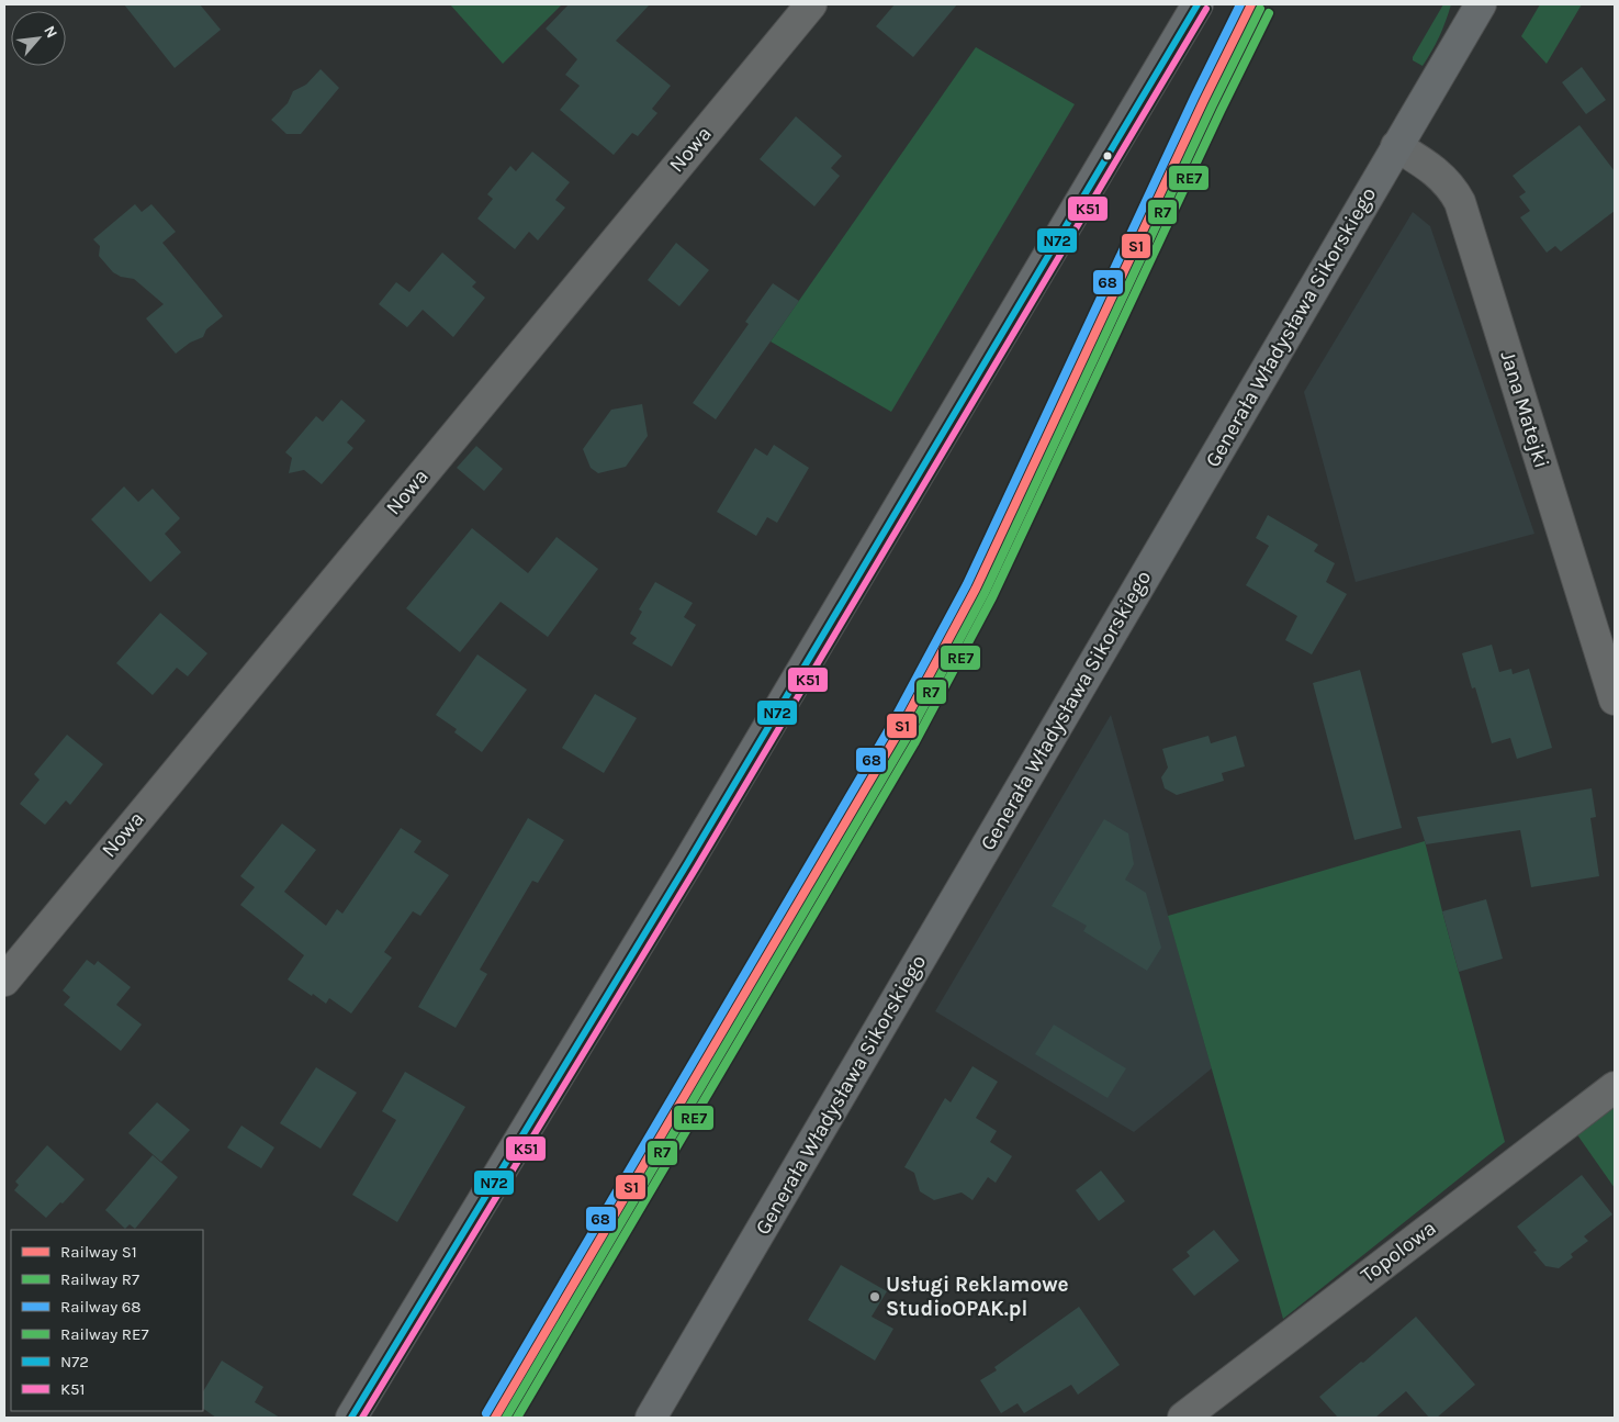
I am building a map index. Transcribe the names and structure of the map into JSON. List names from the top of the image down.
{
  "streets": {
    "main road": ["Generała Władysława Sikorskiego"],
    "street": ["Nowa", "Jana Matejki", "Topolowa"]
  },
  "crossings": [
    ["Generała Władysława Sikorskiego", "Jana Matejki"]
  ],
  "places": ["Usługi Reklamowe StudioOPAK.pl"],
  "lines": [
    "rail line S1",
    "rail line 68",
    "transit line N72",
    "rail line R7",
    "transit line K51",
    "rail line RE7"
  ],
  "legend": [
    "Railway S1",
    "Railway R7",
    "Railway 68",
    "Railway RE7",
    "N72",
    "K51"
  ],
  "north": "top right"
}
